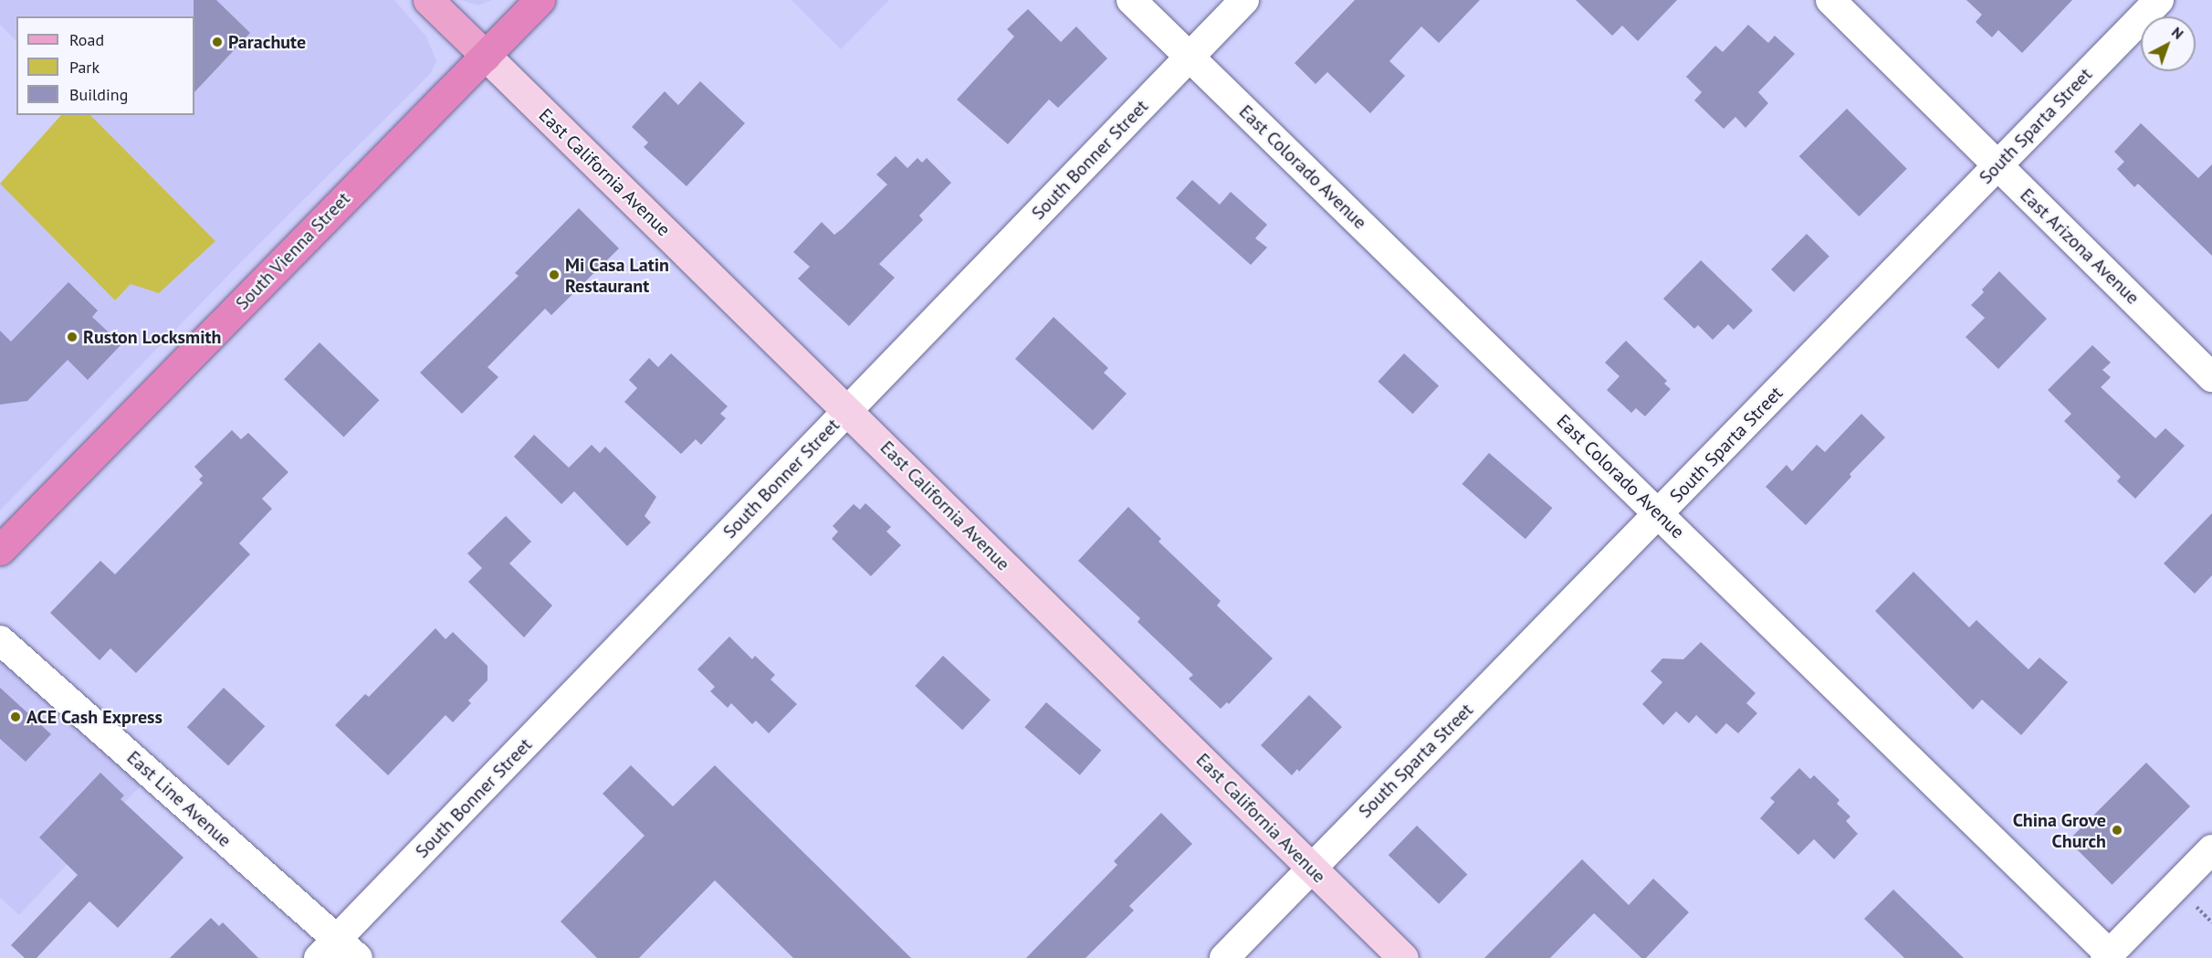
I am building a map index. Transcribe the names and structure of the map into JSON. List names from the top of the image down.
{
  "streets": {
    "highway": ["South Vienna Street"],
    "main road": ["East California Avenue"],
    "street": [
      "South Sparta Street",
      "South Bonner Street",
      "East Colorado Avenue",
      "East Arizona Avenue",
      "East Line Avenue"
    ]
  },
  "crossings": [
    ["South Sparta Street", "East Colorado Avenue"],
    ["South Sparta Street", "East California Avenue"],
    ["South Sparta Street", "East Arizona Avenue"],
    ["South Bonner Street", "East Colorado Avenue"],
    ["South Bonner Street", "East California Avenue"],
    ["South Bonner Street", "East Line Avenue"],
    ["East California Avenue", "South Vienna Street"]
  ],
  "places": [
    "Parachute",
    "Mi Casa Latin Restaurant",
    "Ruston Locksmith",
    "ACE Cash Express",
    "China Grove Church"
  ],
  "legend": ["Road", "Park", "Building"],
  "north": "top right"
}
